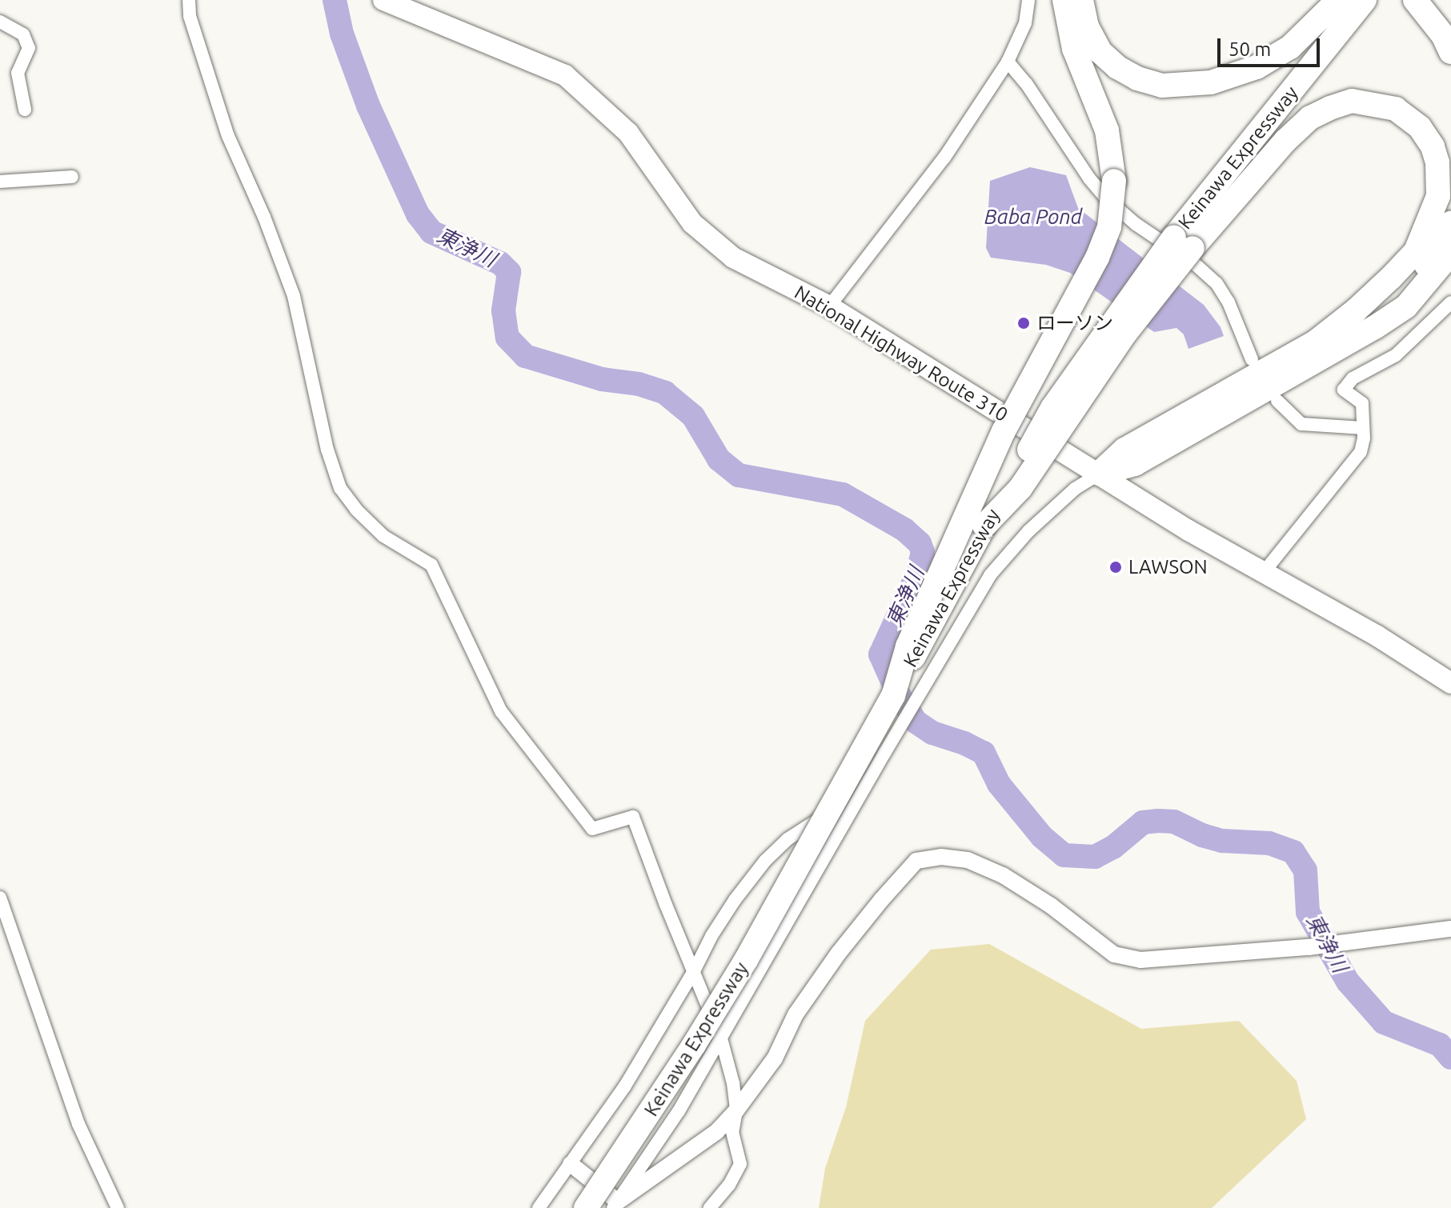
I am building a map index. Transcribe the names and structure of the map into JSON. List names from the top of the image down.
{
  "streets": {
    "highway": ["Keinawa Expressway", "National Highway Route 310"]
  },
  "water": ["Baba Pond", "東浄川"],
  "places": ["ローソン", "LAWSON"],
  "scale_bar": "50 m"
}
